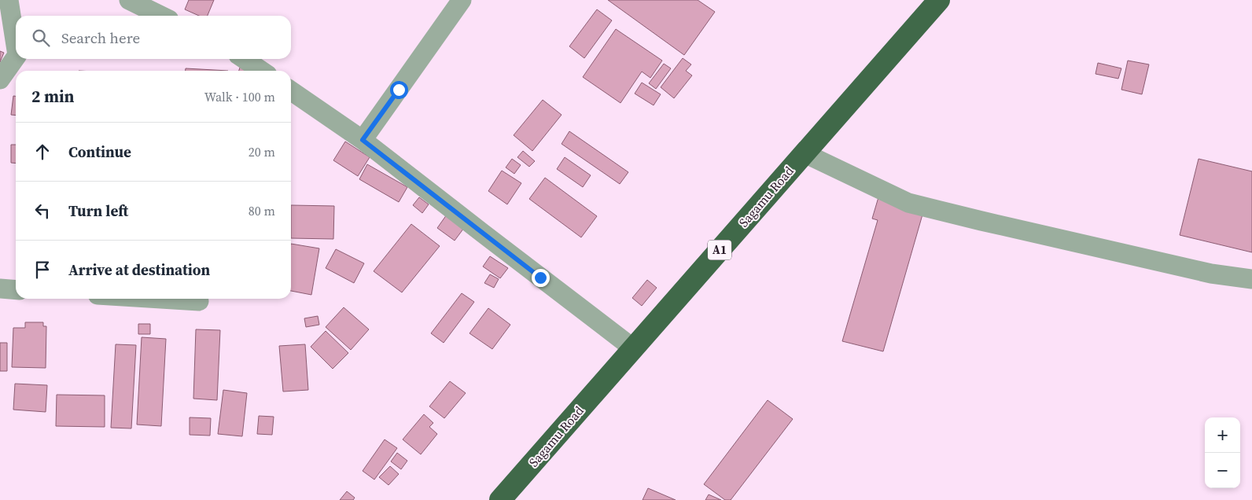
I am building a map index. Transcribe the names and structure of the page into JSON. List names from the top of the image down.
{
  "streets": {
    "highway": ["Sagamu Road", "A1"]
  },
  "page": {
    "search": "Search here",
    "heading": ["2 min", "Walk · 100 m"],
    "list": [
      ["Continue", "20 m"],
      ["Turn left", "80 m"],
      "Arrive at destination"
    ],
    "map_buttons": ["+", "−"]
  }
}
